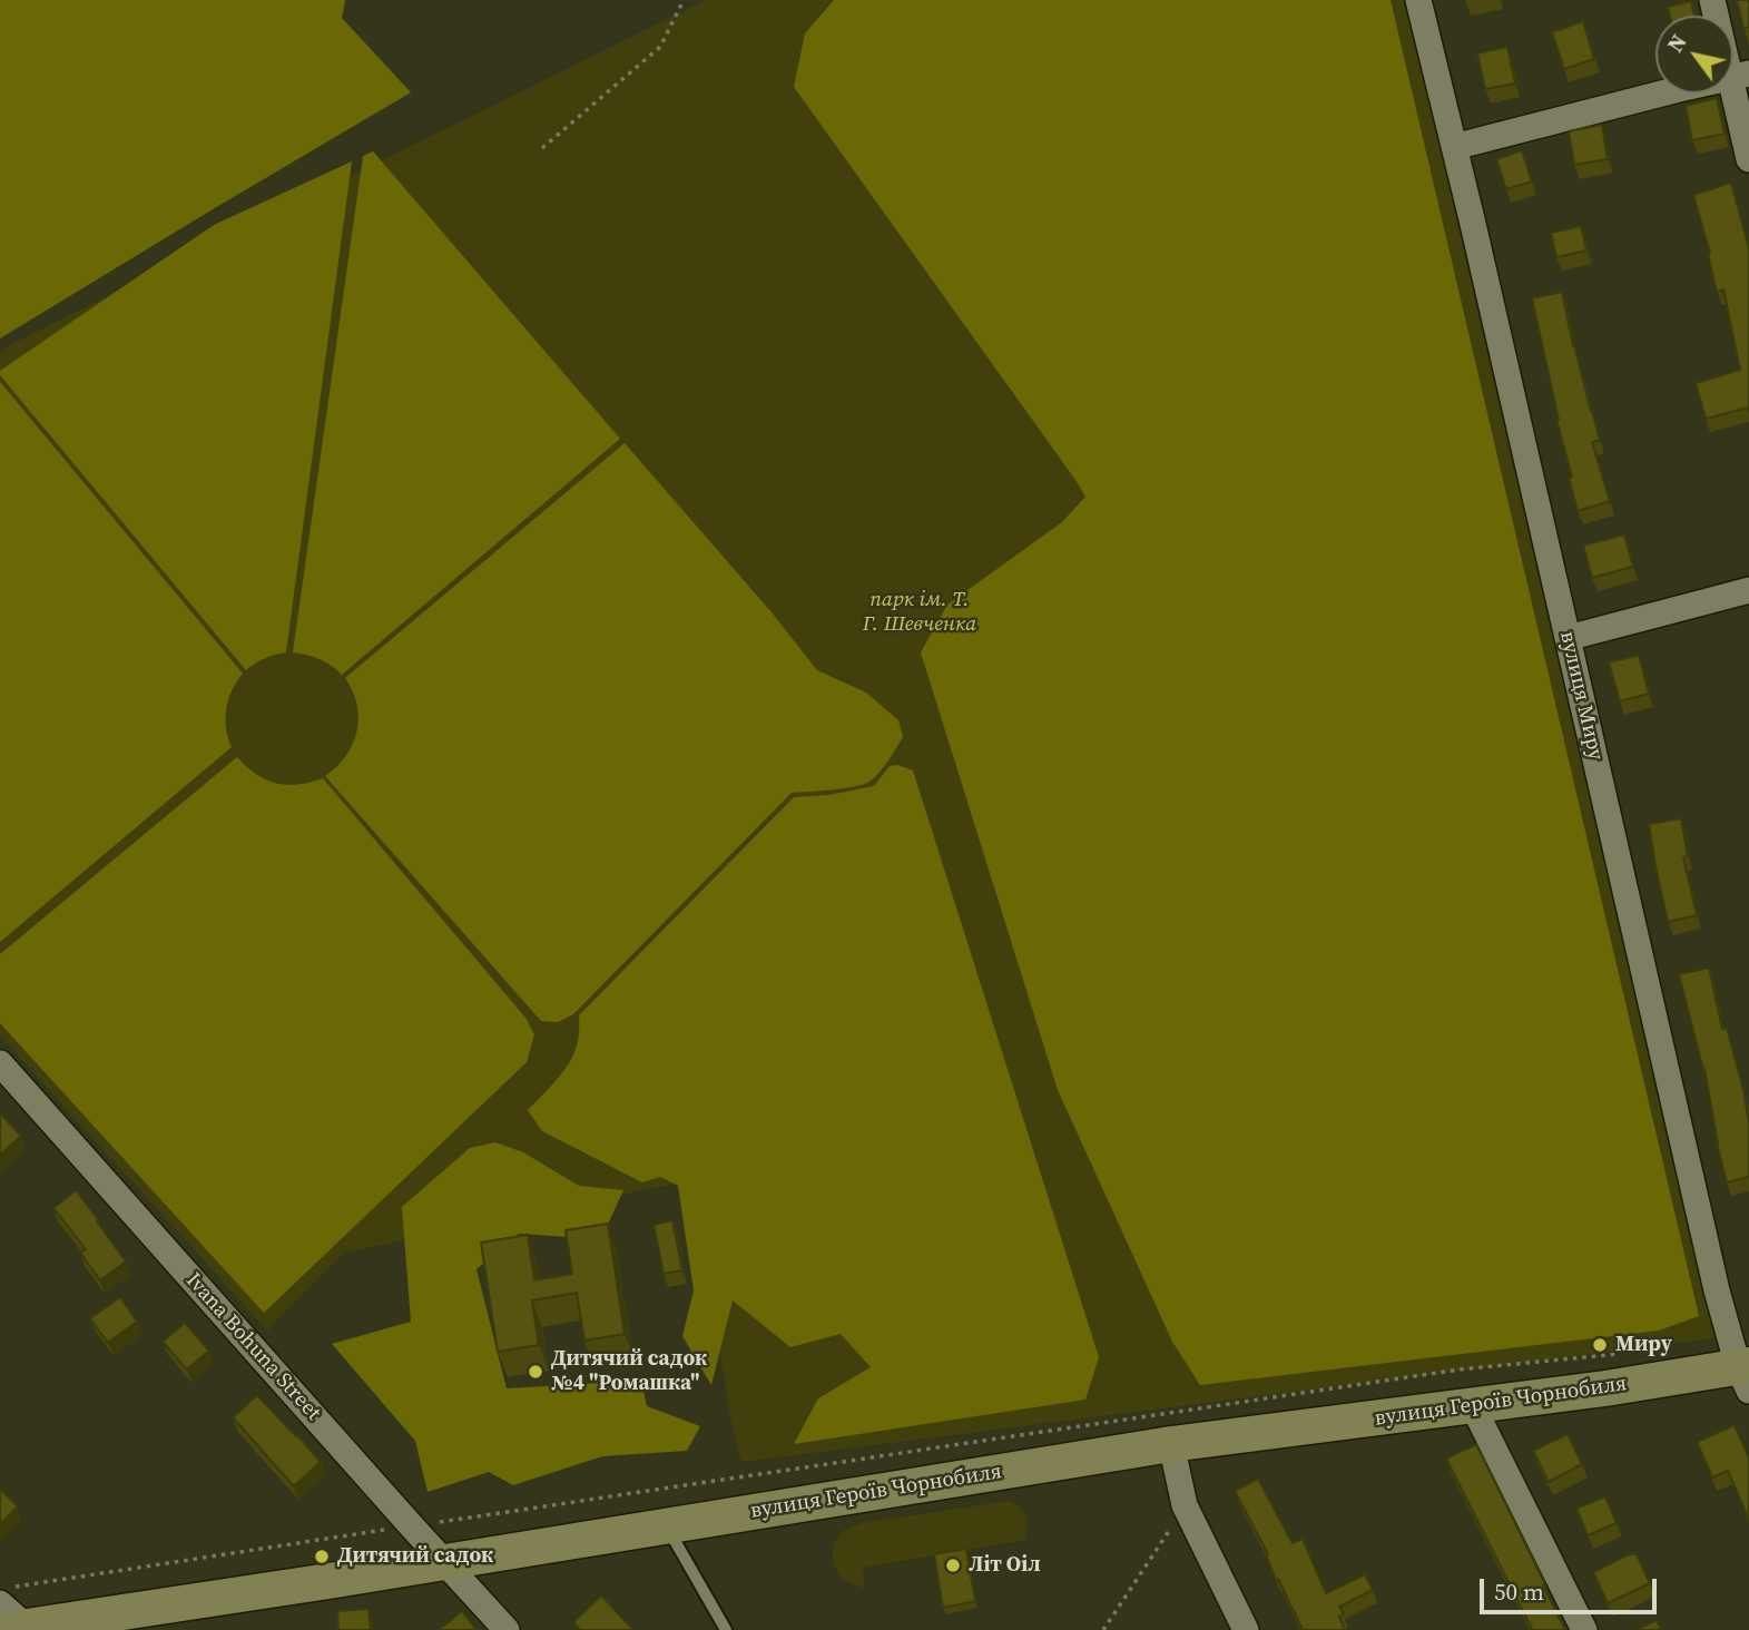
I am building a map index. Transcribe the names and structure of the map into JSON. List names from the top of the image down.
{
  "streets": {
    "street": ["вулиця Миру", "Ivana Bohuna Street", "вулиця Героїв Чорнобиля"]
  },
  "crossings": [
    ["вулиця Миру", "вулиця Героїв Чорнобиля"],
    ["Ivana Bohuna Street", "вулиця Героїв Чорнобиля"]
  ],
  "parks": ["парк ім. Т. Г. Шевченка"],
  "places": [
    "Миру",
    "Дитячий садок №4 \"Ромашка\"",
    "Дитячий садок",
    "Літ Оіл"
  ],
  "scale_bar": "50 m",
  "north": "top left"
}
